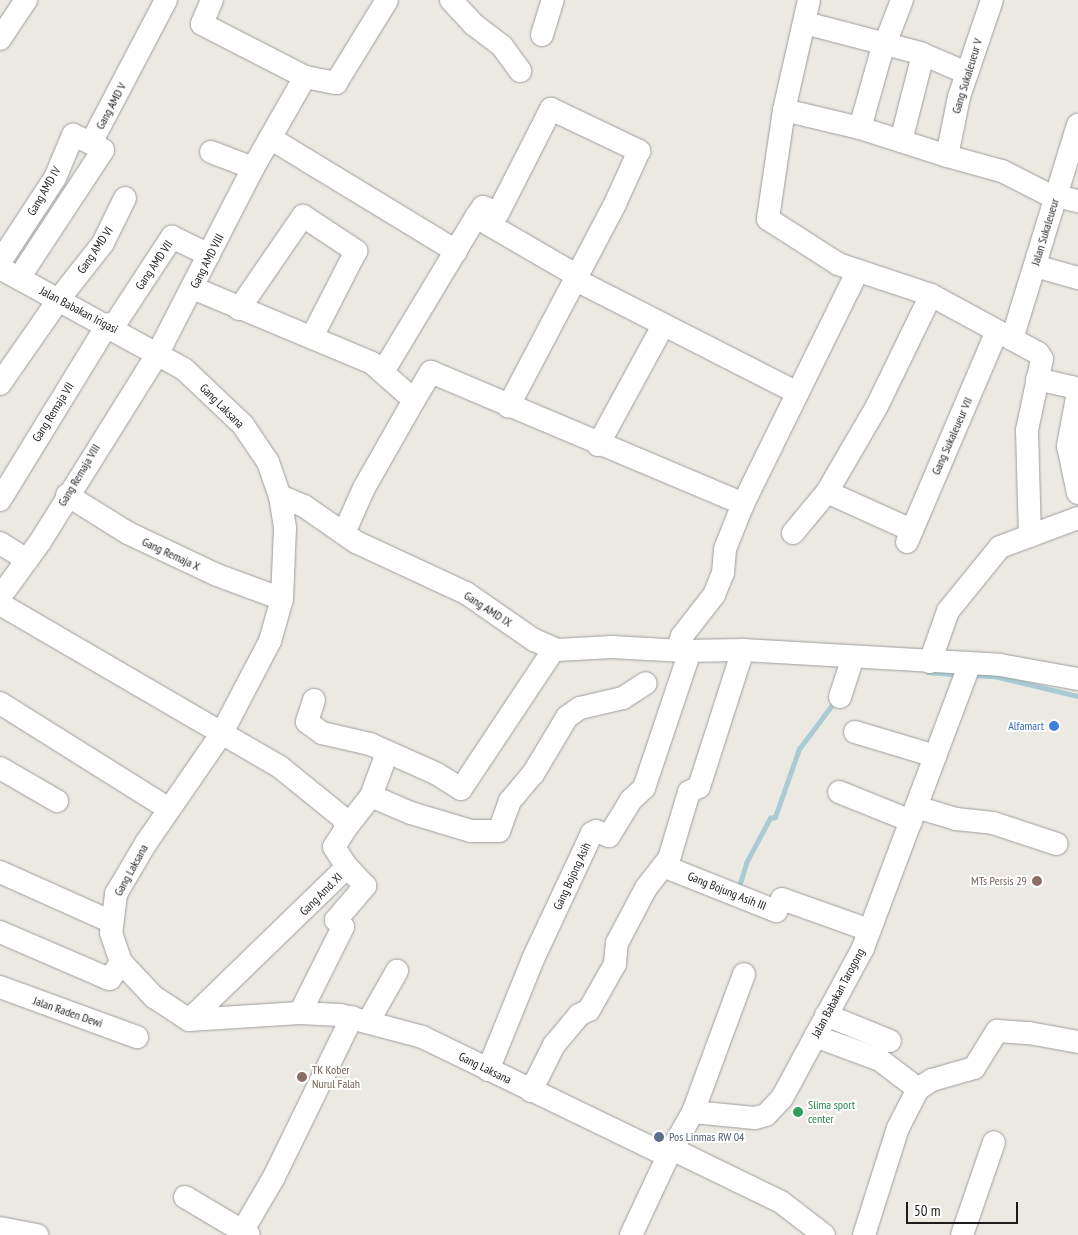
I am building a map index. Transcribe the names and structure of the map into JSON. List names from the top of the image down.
{
  "streets": {
    "street": [
      "Gang Sukaleueur V",
      "Gang AMD V",
      "Gang AMD IV",
      "Jalan Sukaleueur",
      "Gang AMD VI",
      "Gang AMD VIII",
      "Gang AMD VII",
      "Jalan Babakan Irigasi",
      "Gang Laksana",
      "Gang Remaja VII",
      "Gang Sukaleueur VII",
      "Gang Remaja VIII",
      "Gang Remaja X",
      "Gang AMD IX",
      "Gang Bojong Asih",
      "Gang Bojung Asih III",
      "Gang Amd. XI",
      "Jalan Babakan Tarogong",
      "Jalan Raden Dewi"
    ]
  },
  "crossings": [
    ["Gang AMD V", "Gang AMD IV"],
    ["Gang AMD V", "Jalan Babakan Irigasi"],
    ["Jalan Sukaleueur", "Gang Sukaleueur VII"],
    ["Gang AMD VI", "Jalan Babakan Irigasi"],
    ["Gang AMD VIII", "Gang AMD VII"],
    ["Gang AMD VIII", "Jalan Babakan Irigasi"],
    ["Gang AMD VIII", "Gang Laksana"],
    ["Gang AMD VIII", "Gang Remaja VIII"],
    ["Gang AMD VII", "Jalan Babakan Irigasi"],
    ["Gang AMD VII", "Gang Remaja VII"],
    ["Jalan Babakan Irigasi", "Gang Laksana"],
    ["Jalan Babakan Irigasi", "Gang Remaja VII"],
    ["Jalan Babakan Irigasi", "Gang Remaja VIII"],
    ["Gang Laksana", "Gang Remaja VIII"],
    ["Gang Laksana", "Gang Remaja X"],
    ["Gang Laksana", "Gang AMD IX"],
    ["Gang Laksana", "Gang Bojong Asih"],
    ["Gang Laksana", "Gang Amd. XI"],
    ["Gang Remaja VIII", "Gang Remaja X"],
    ["Gang AMD IX", "Gang Bojong Asih"],
    ["Gang Bojung Asih III", "Jalan Babakan Tarogong"]
  ],
  "places": [
    "Alfamart",
    "MTs Persis 29",
    "TK Kober Nurul Falah",
    "Slima sport center",
    "Pos Linmas RW 04"
  ],
  "scale_bar": "50 m"
}
